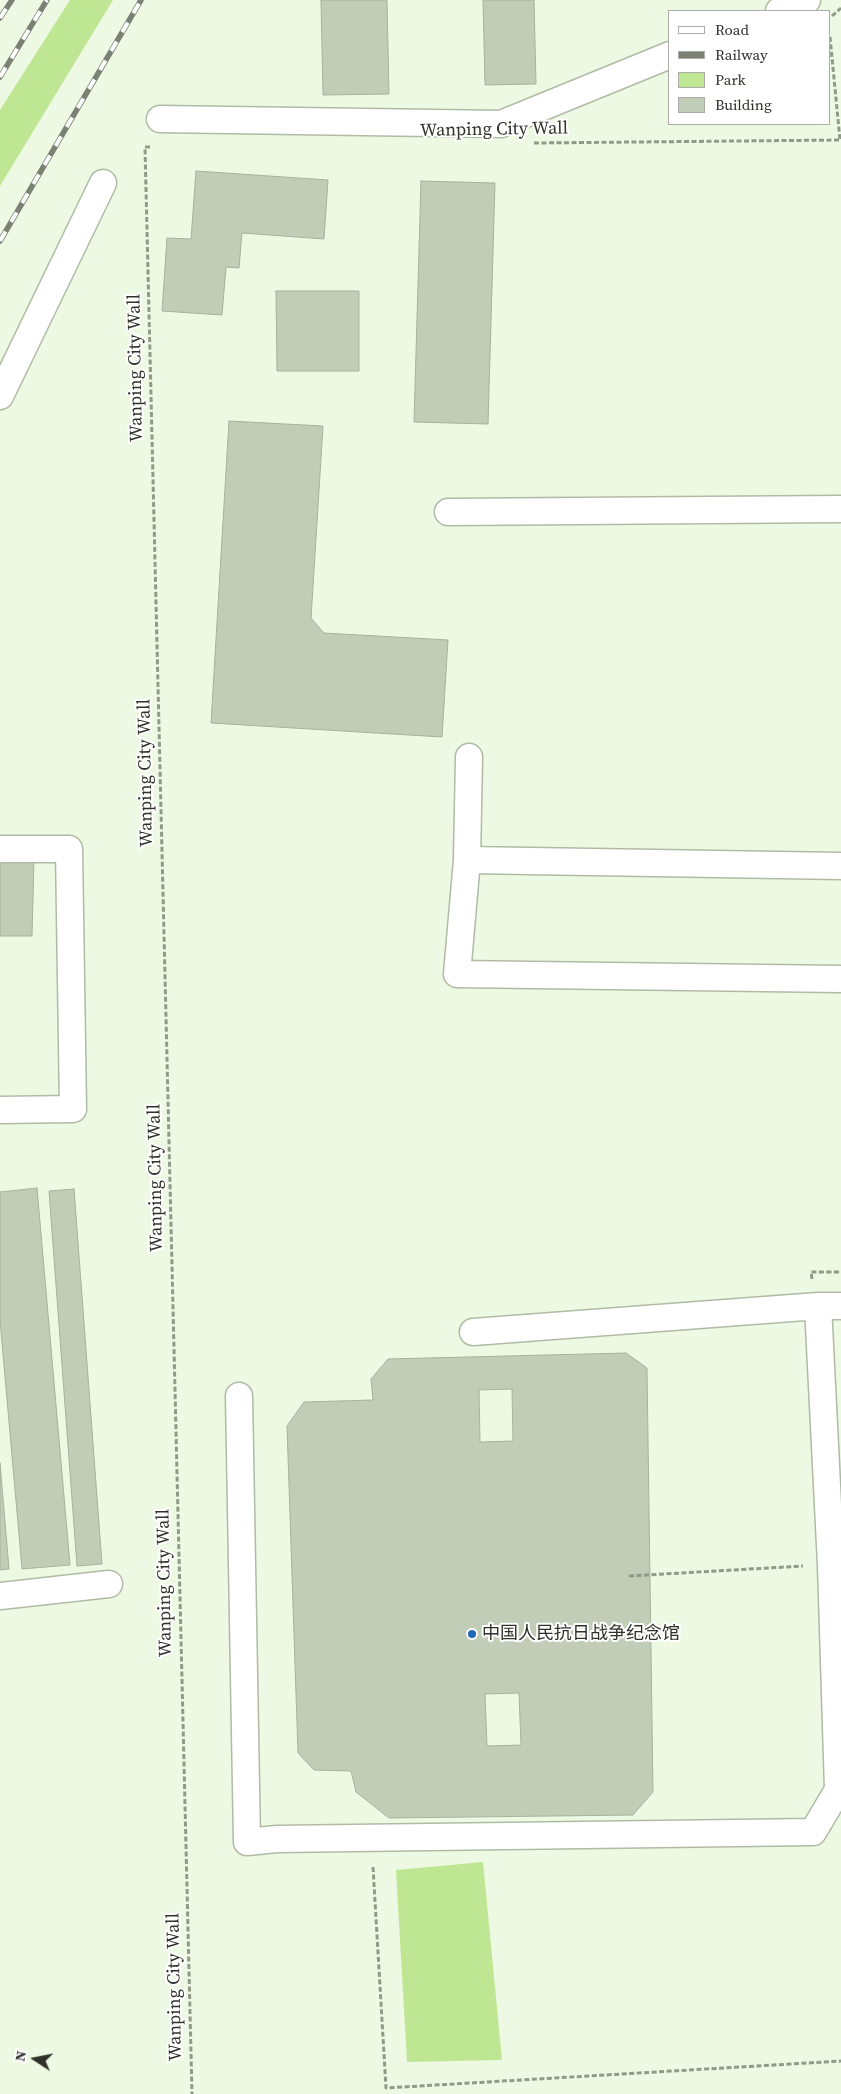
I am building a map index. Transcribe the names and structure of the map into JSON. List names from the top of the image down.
{
  "streets": {
    "path": ["Wanping City Wall"]
  },
  "places": ["中国人民抗日战争纪念馆"],
  "legend": [
    "Road",
    "Railway",
    "Park",
    "Building"
  ],
  "north": "left"
}
